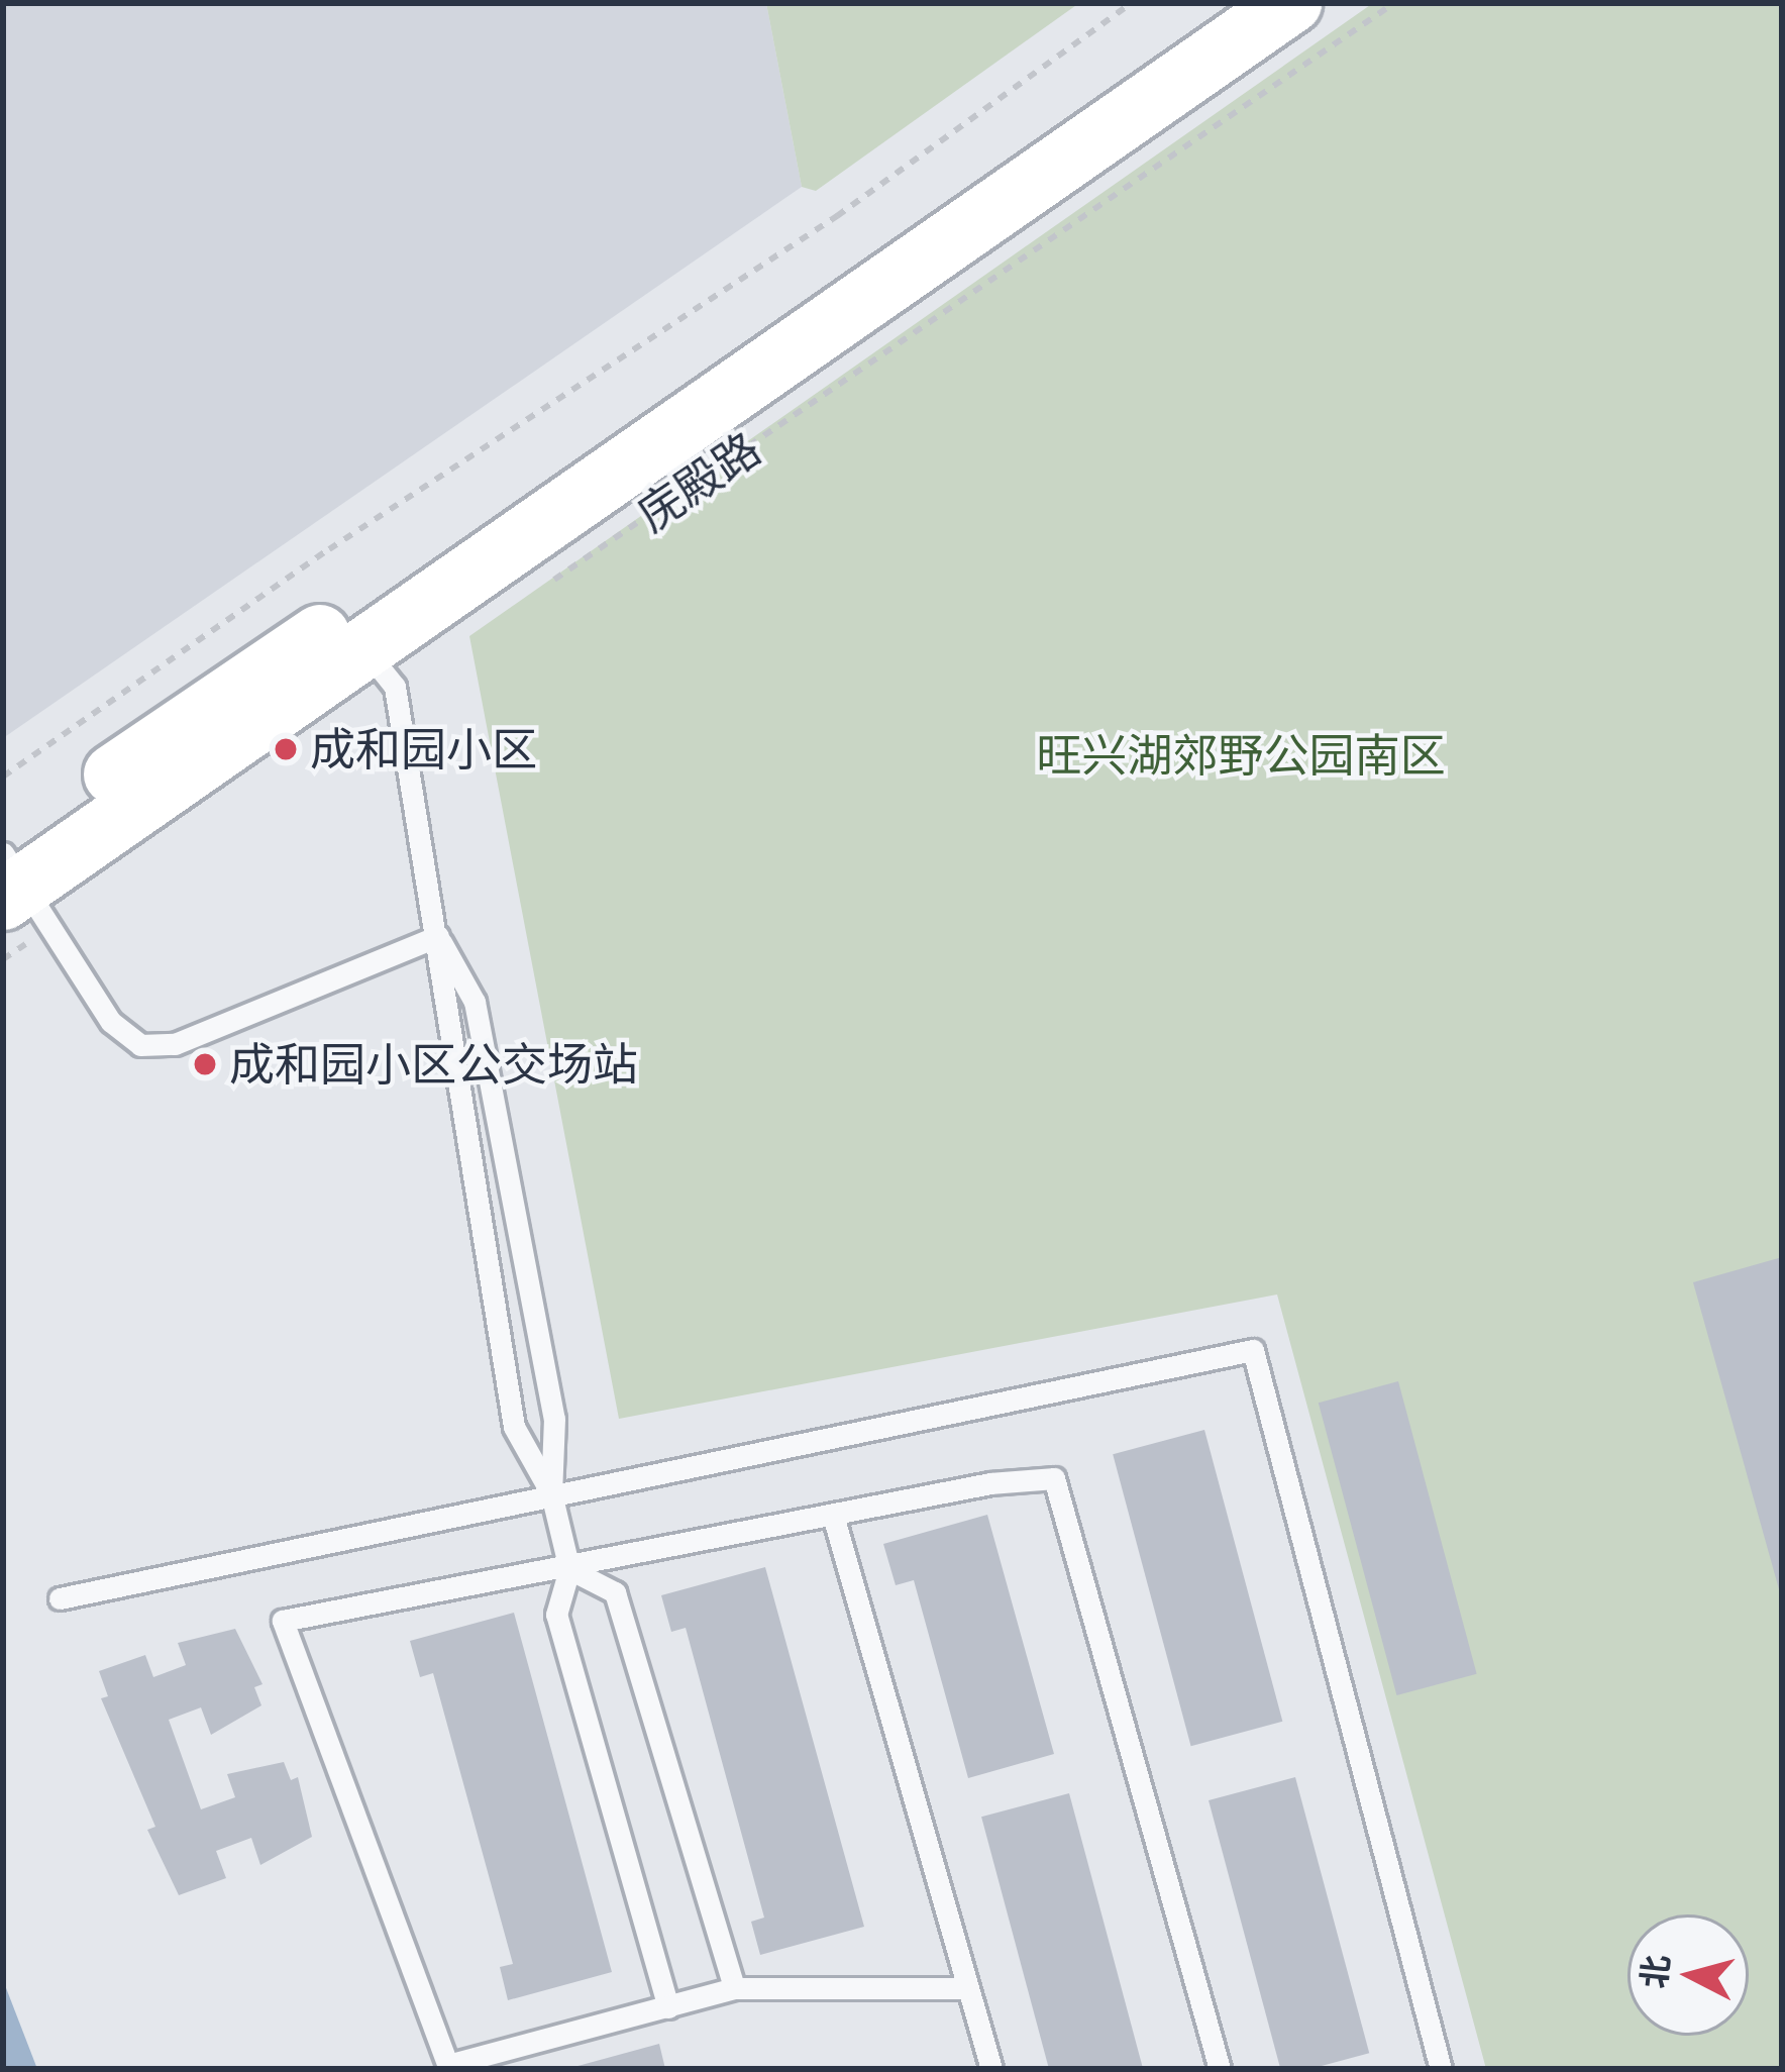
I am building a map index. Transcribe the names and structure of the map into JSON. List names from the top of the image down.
{
  "streets": {
    "main road": ["庑殿路"]
  },
  "parks": ["旺兴湖郊野公园南区"],
  "places": ["成和园小区", "成和园小区公交场站"],
  "north": "left"
}
